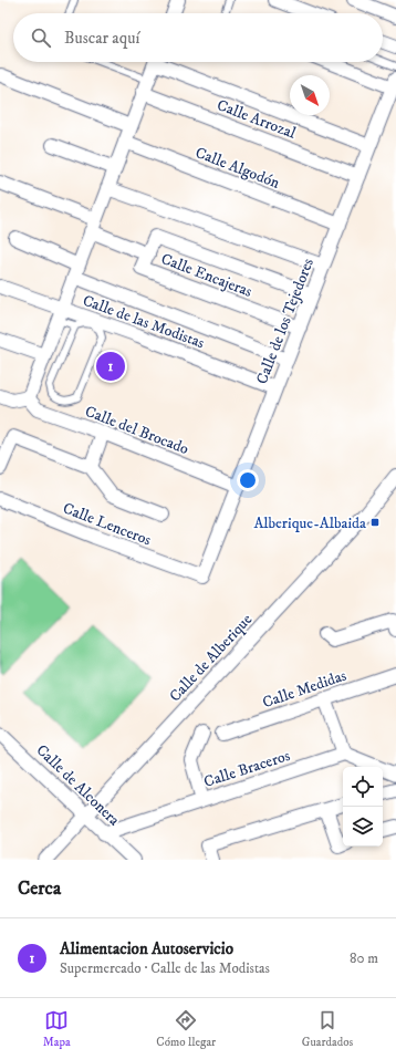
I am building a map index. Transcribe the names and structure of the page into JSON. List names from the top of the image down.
{
  "streets": {
    "street": [
      "Calle Arrozal",
      "Calle Algodón",
      "Calle Encajeras",
      "Calle de las Modistas",
      "Calle de los Tejedores",
      "Calle del Brocado",
      "Calle Lenceros",
      "Calle de Alberique",
      "Calle Medidas",
      "Calle Braceros",
      "Calle de Alconera"
    ]
  },
  "crossings": [
    ["Calle Arrozal", "Calle de los Tejedores"],
    ["Calle Algodón", "Calle de los Tejedores"],
    ["Calle Encajeras", "Calle de los Tejedores"],
    ["Calle de las Modistas", "Calle de los Tejedores"],
    ["Calle de los Tejedores", "Calle del Brocado"],
    ["Calle de los Tejedores", "Calle Lenceros"],
    ["Calle de Alberique", "Calle de Alconera"],
    ["Calle Braceros", "Calle de Alconera"]
  ],
  "places": {
    "transit": ["Alberique-Albaida"]
  },
  "north": "bottom right",
  "page": {
    "search": "Buscar aquí",
    "pins": "1",
    "heading": "Cerca",
    "list": [
      {
        "mark": "1",
        "name": "Alimentacion Autoservicio",
        "note": "Supermercado · Calle de las Modistas",
        "value": "80 m"
      }
    ],
    "nav": ["Mapa", "Cómo llegar", "Guardados"]
  }
}
